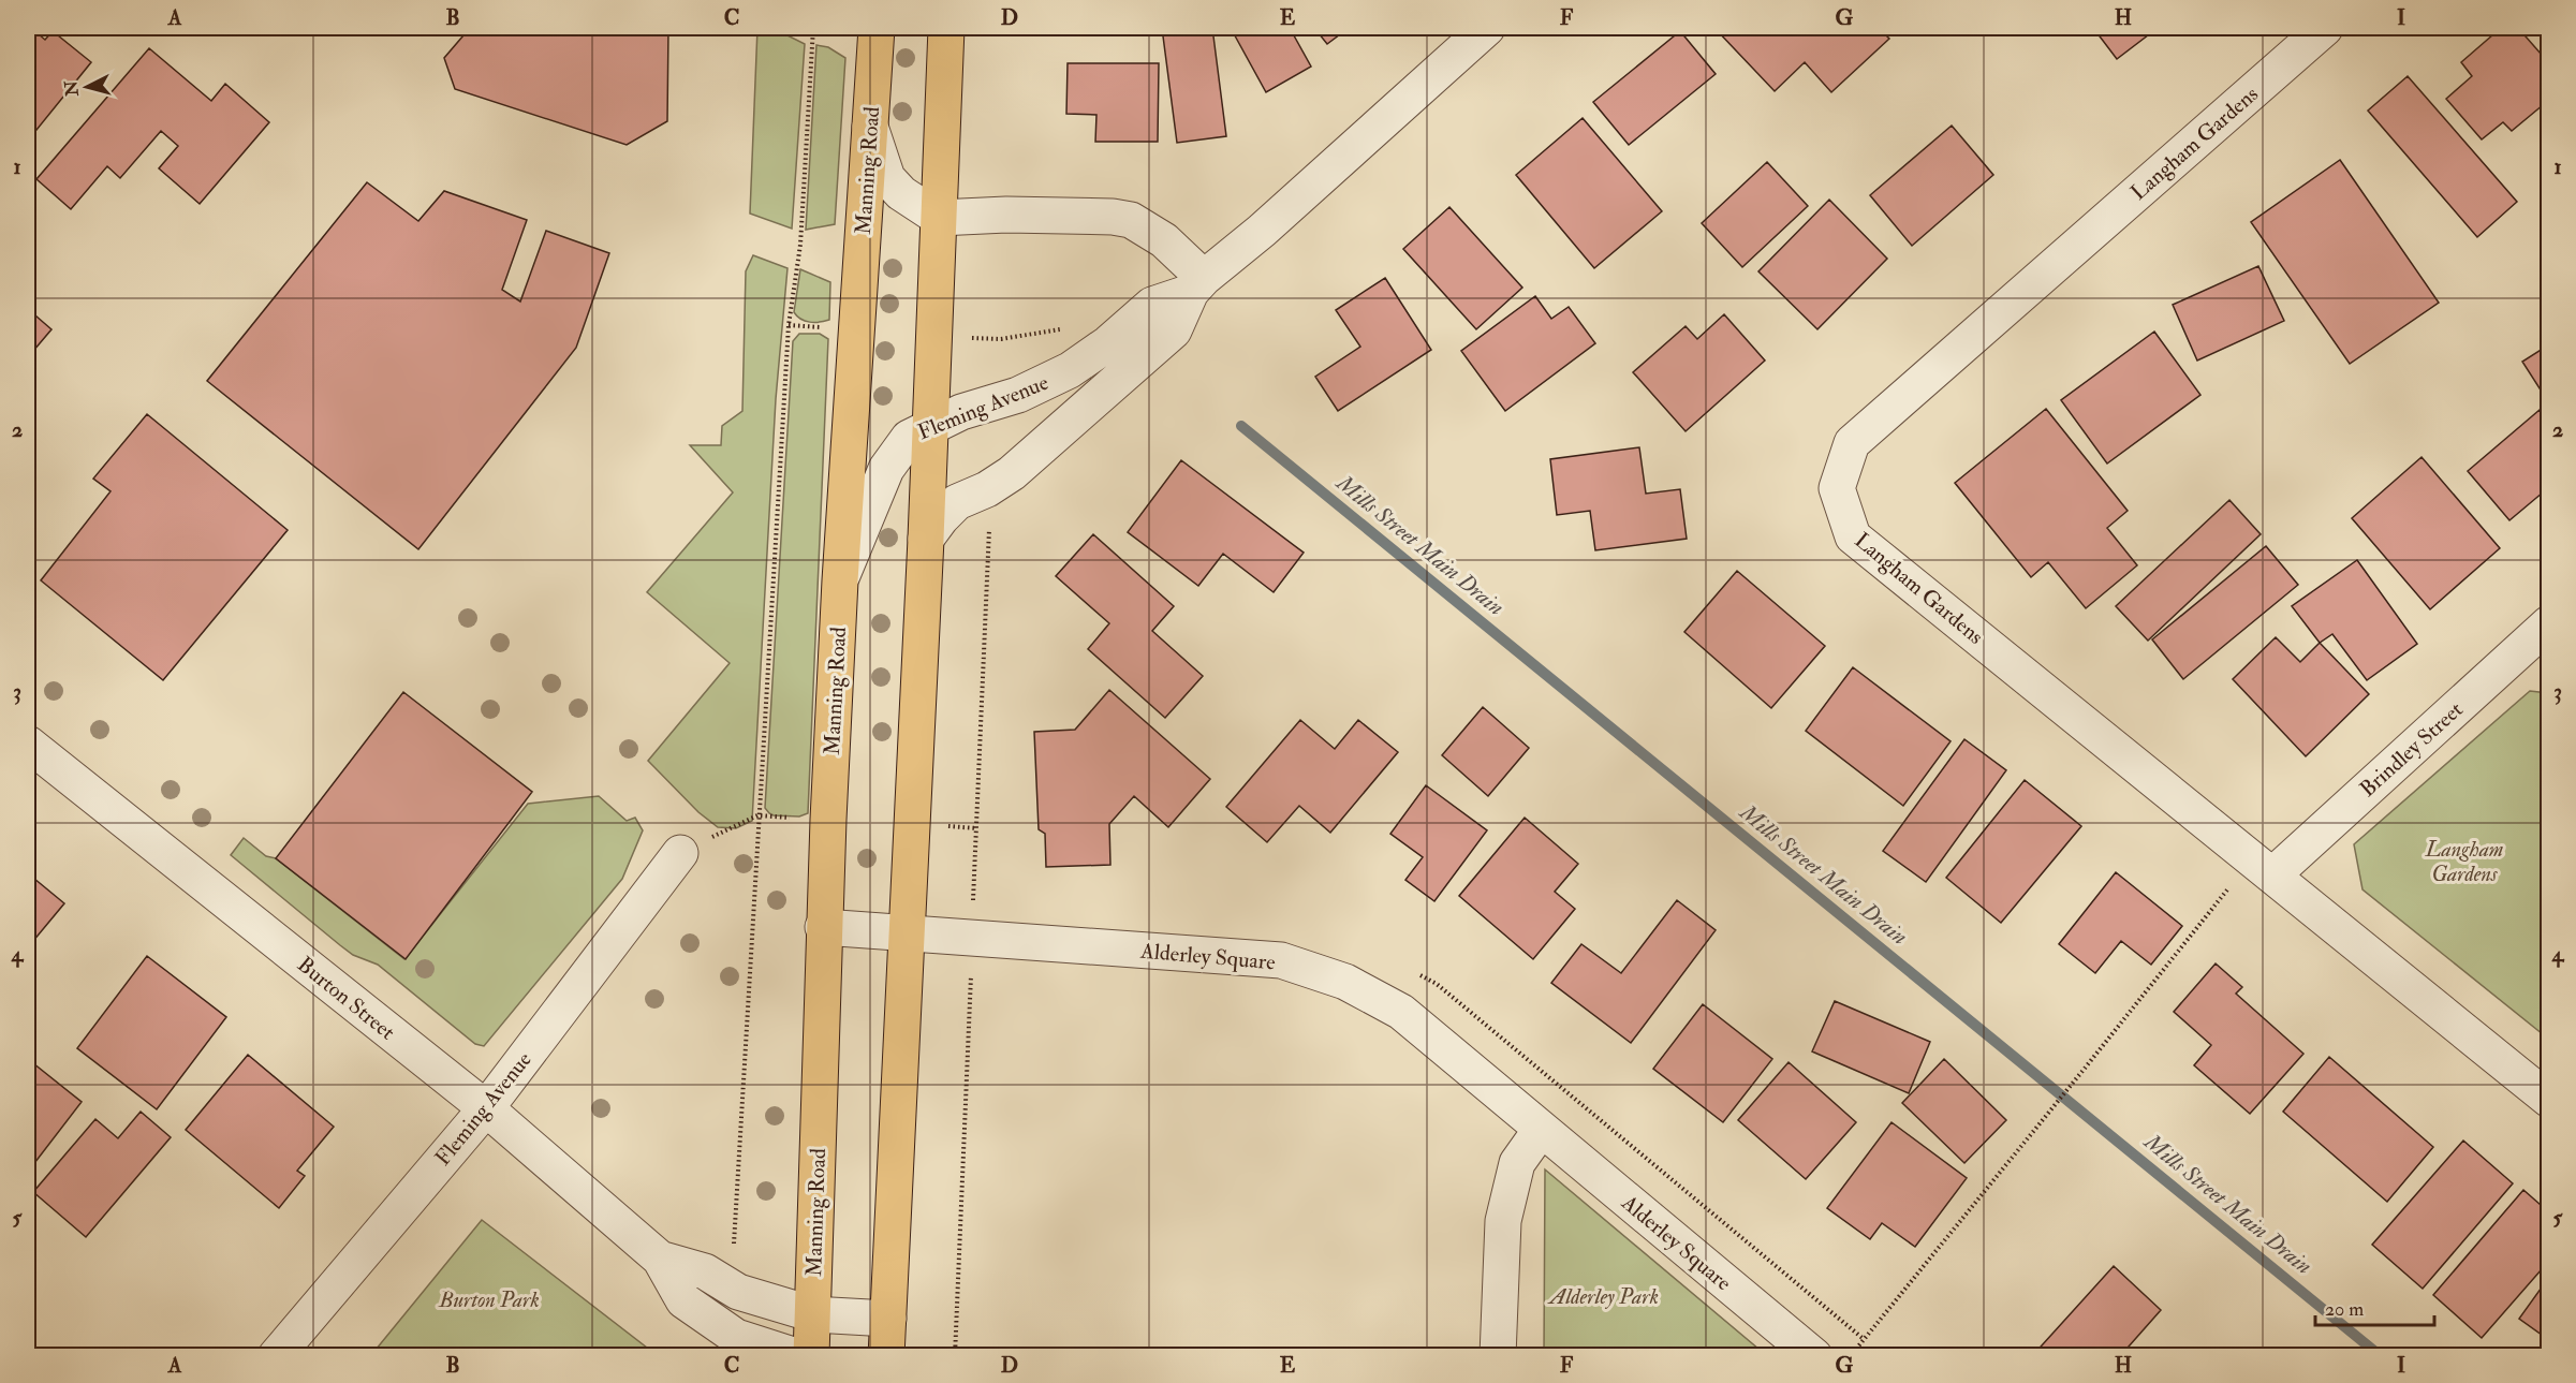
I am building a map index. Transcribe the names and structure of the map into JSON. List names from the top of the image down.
{
  "streets": {
    "main road": ["Manning Road"],
    "street": [
      "Langham Gardens",
      "Fleming Avenue",
      "Brindley Street",
      "Alderley Square",
      "Burton Street"
    ]
  },
  "crossings": [
    ["Langham Gardens", "Brindley Street"],
    ["Manning Road", "Fleming Avenue"],
    ["Manning Road", "Alderley Square"],
    ["Manning Road", "Burton Street"],
    ["Fleming Avenue", "Burton Street"]
  ],
  "water": ["Mills Street Main Drain"],
  "parks": ["Langham Gardens", "Alderley Park", "Burton Park"],
  "scale_bar": "20 m",
  "north": "left",
  "grid": {
    "columns": [
      "A",
      "B",
      "C",
      "D",
      "E",
      "F",
      "G",
      "H",
      "I"
    ],
    "rows": [
      "1",
      "2",
      "3",
      "4",
      "5"
    ]
  }
}
